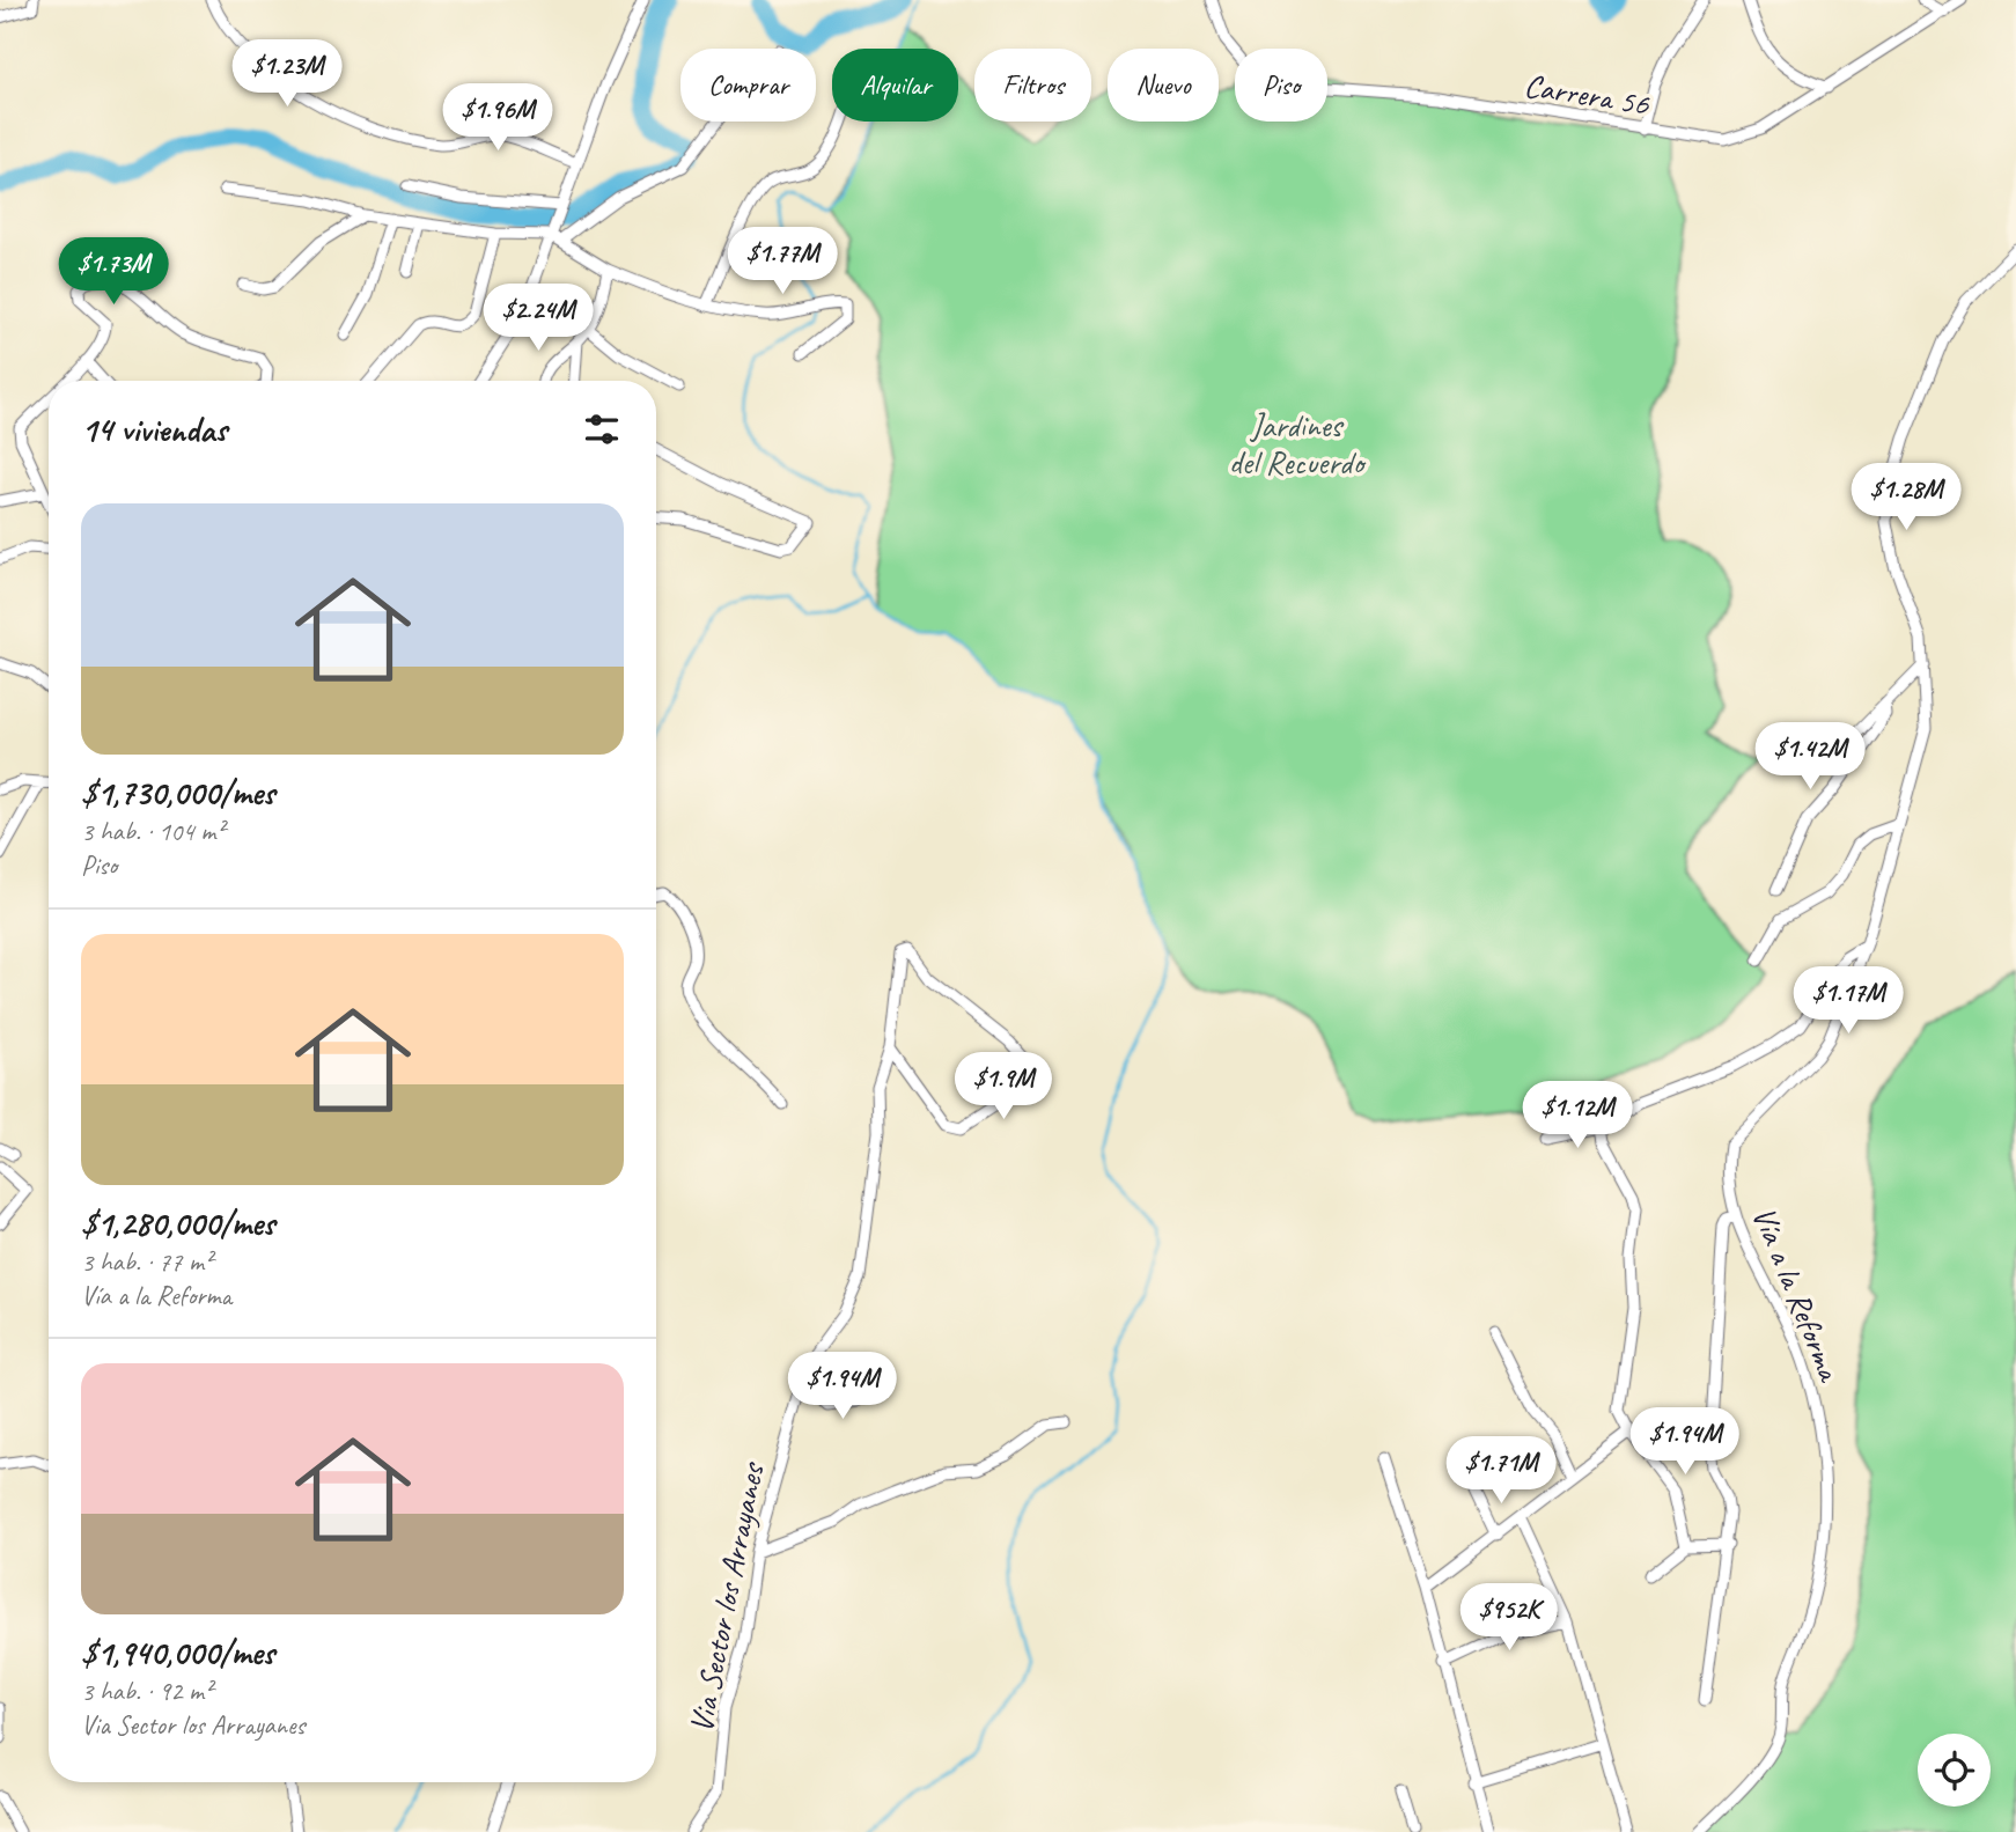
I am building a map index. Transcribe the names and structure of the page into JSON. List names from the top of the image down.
{
  "streets": {
    "street": ["Carrera 56", "Vía a la Reforma", "Via Sector los Arrayanes"]
  },
  "parks": ["Jardines del Recuerdo"],
  "page": {
    "price": [
      "$1.23M",
      "$1.96M",
      "$1.77M",
      "$1.73M",
      "$2.24M",
      "$1.28M",
      "$1.42M",
      "$1.17M",
      "$1.9M",
      "$1.12M",
      "$1.94M",
      "$1.94M",
      "$1.71M",
      "$952K"
    ],
    "chip": [
      "Comprar",
      "Alquilar",
      "Filtros",
      "Nuevo",
      "Piso"
    ],
    "heading": "14 viviendas",
    "list": [
      {
        "name": "$1,730,000/mes",
        "note": "3 hab. · 104 m² · Piso"
      },
      {
        "name": "$1,280,000/mes",
        "note": "3 hab. · 77 m² · Vía a la Reforma"
      },
      {
        "name": "$1,940,000/mes",
        "note": "3 hab. · 92 m² · Via Sector los Arrayanes"
      }
    ]
  }
}
